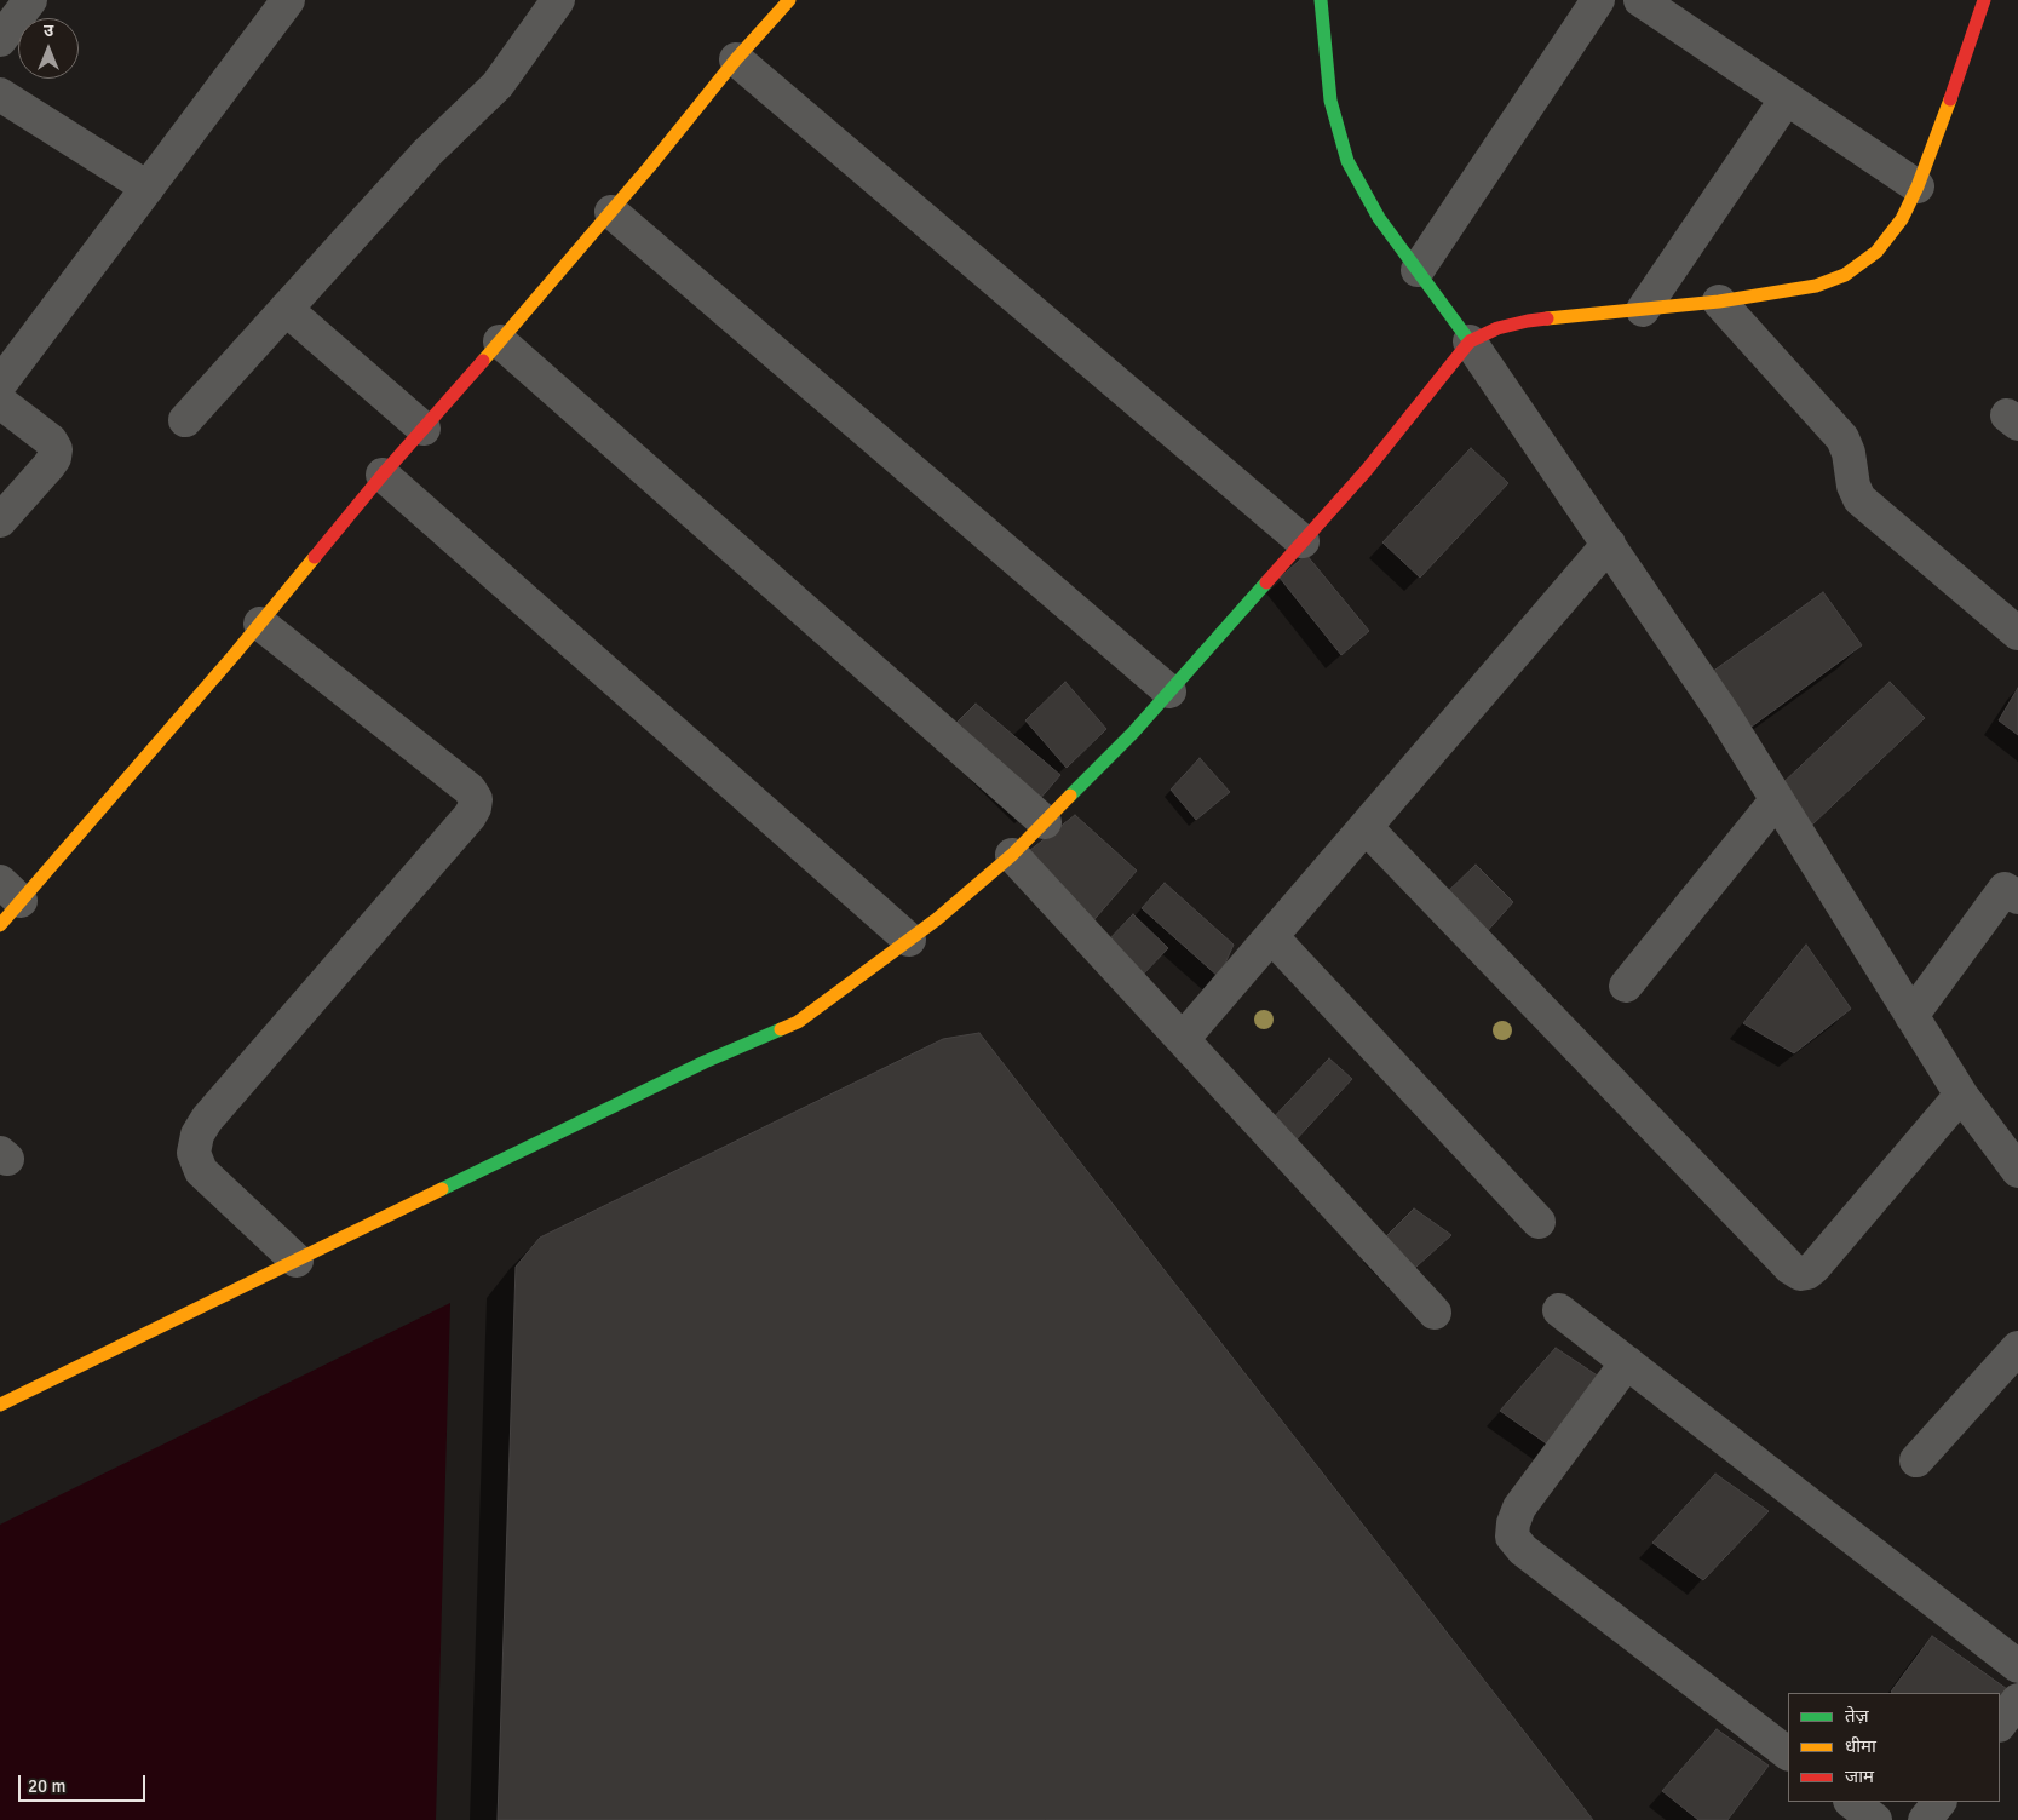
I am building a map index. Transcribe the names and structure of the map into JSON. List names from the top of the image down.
{
  "legend": ["तेज़", "धीमा", "जाम"],
  "scale_bar": "20 m",
  "north": "top"
}
